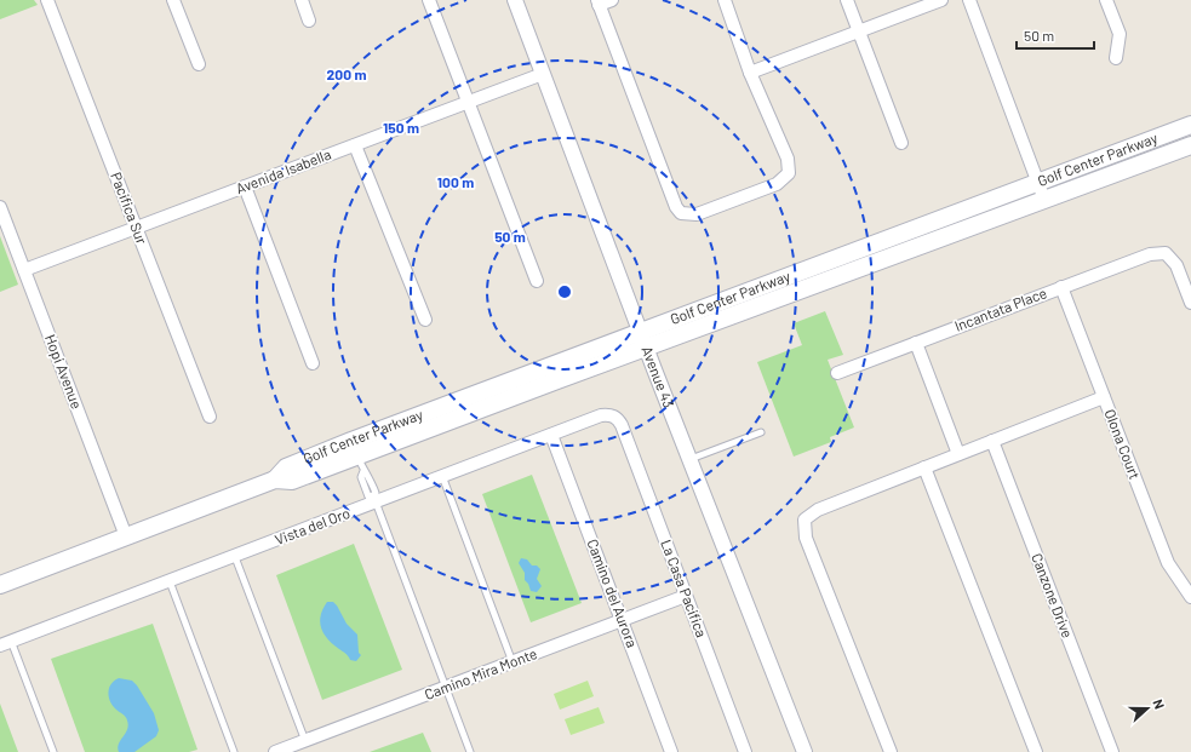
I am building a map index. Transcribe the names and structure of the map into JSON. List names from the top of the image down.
{
  "streets": {
    "main road": ["Golf Center Parkway"],
    "street": [
      "Avenida Isabella",
      "Pacifica Sur",
      "Incantata Place",
      "Hopi Avenue",
      "Avenue 43",
      "Olona Court",
      "Vista del Oro",
      "La Casa Pacifica",
      "Camino del Aurora",
      "Canzone Drive",
      "Camino Mira Monte"
    ]
  },
  "crossings": [
    ["Golf Center Parkway", "Hopi Avenue"],
    ["Golf Center Parkway", "Avenue 43"],
    ["Avenida Isabella", "Pacifica Sur"],
    ["Avenida Isabella", "Hopi Avenue"],
    ["Avenida Isabella", "Avenue 43"],
    ["Incantata Place", "Olona Court"],
    ["Vista del Oro", "La Casa Pacifica"],
    ["Vista del Oro", "Camino del Aurora"],
    ["La Casa Pacifica", "Camino Mira Monte"],
    ["Camino del Aurora", "Camino Mira Monte"]
  ],
  "scale_bar": "50 m",
  "north": "right",
  "rings": [
    "200 m",
    "150 m",
    "100 m",
    "50 m"
  ]
}
